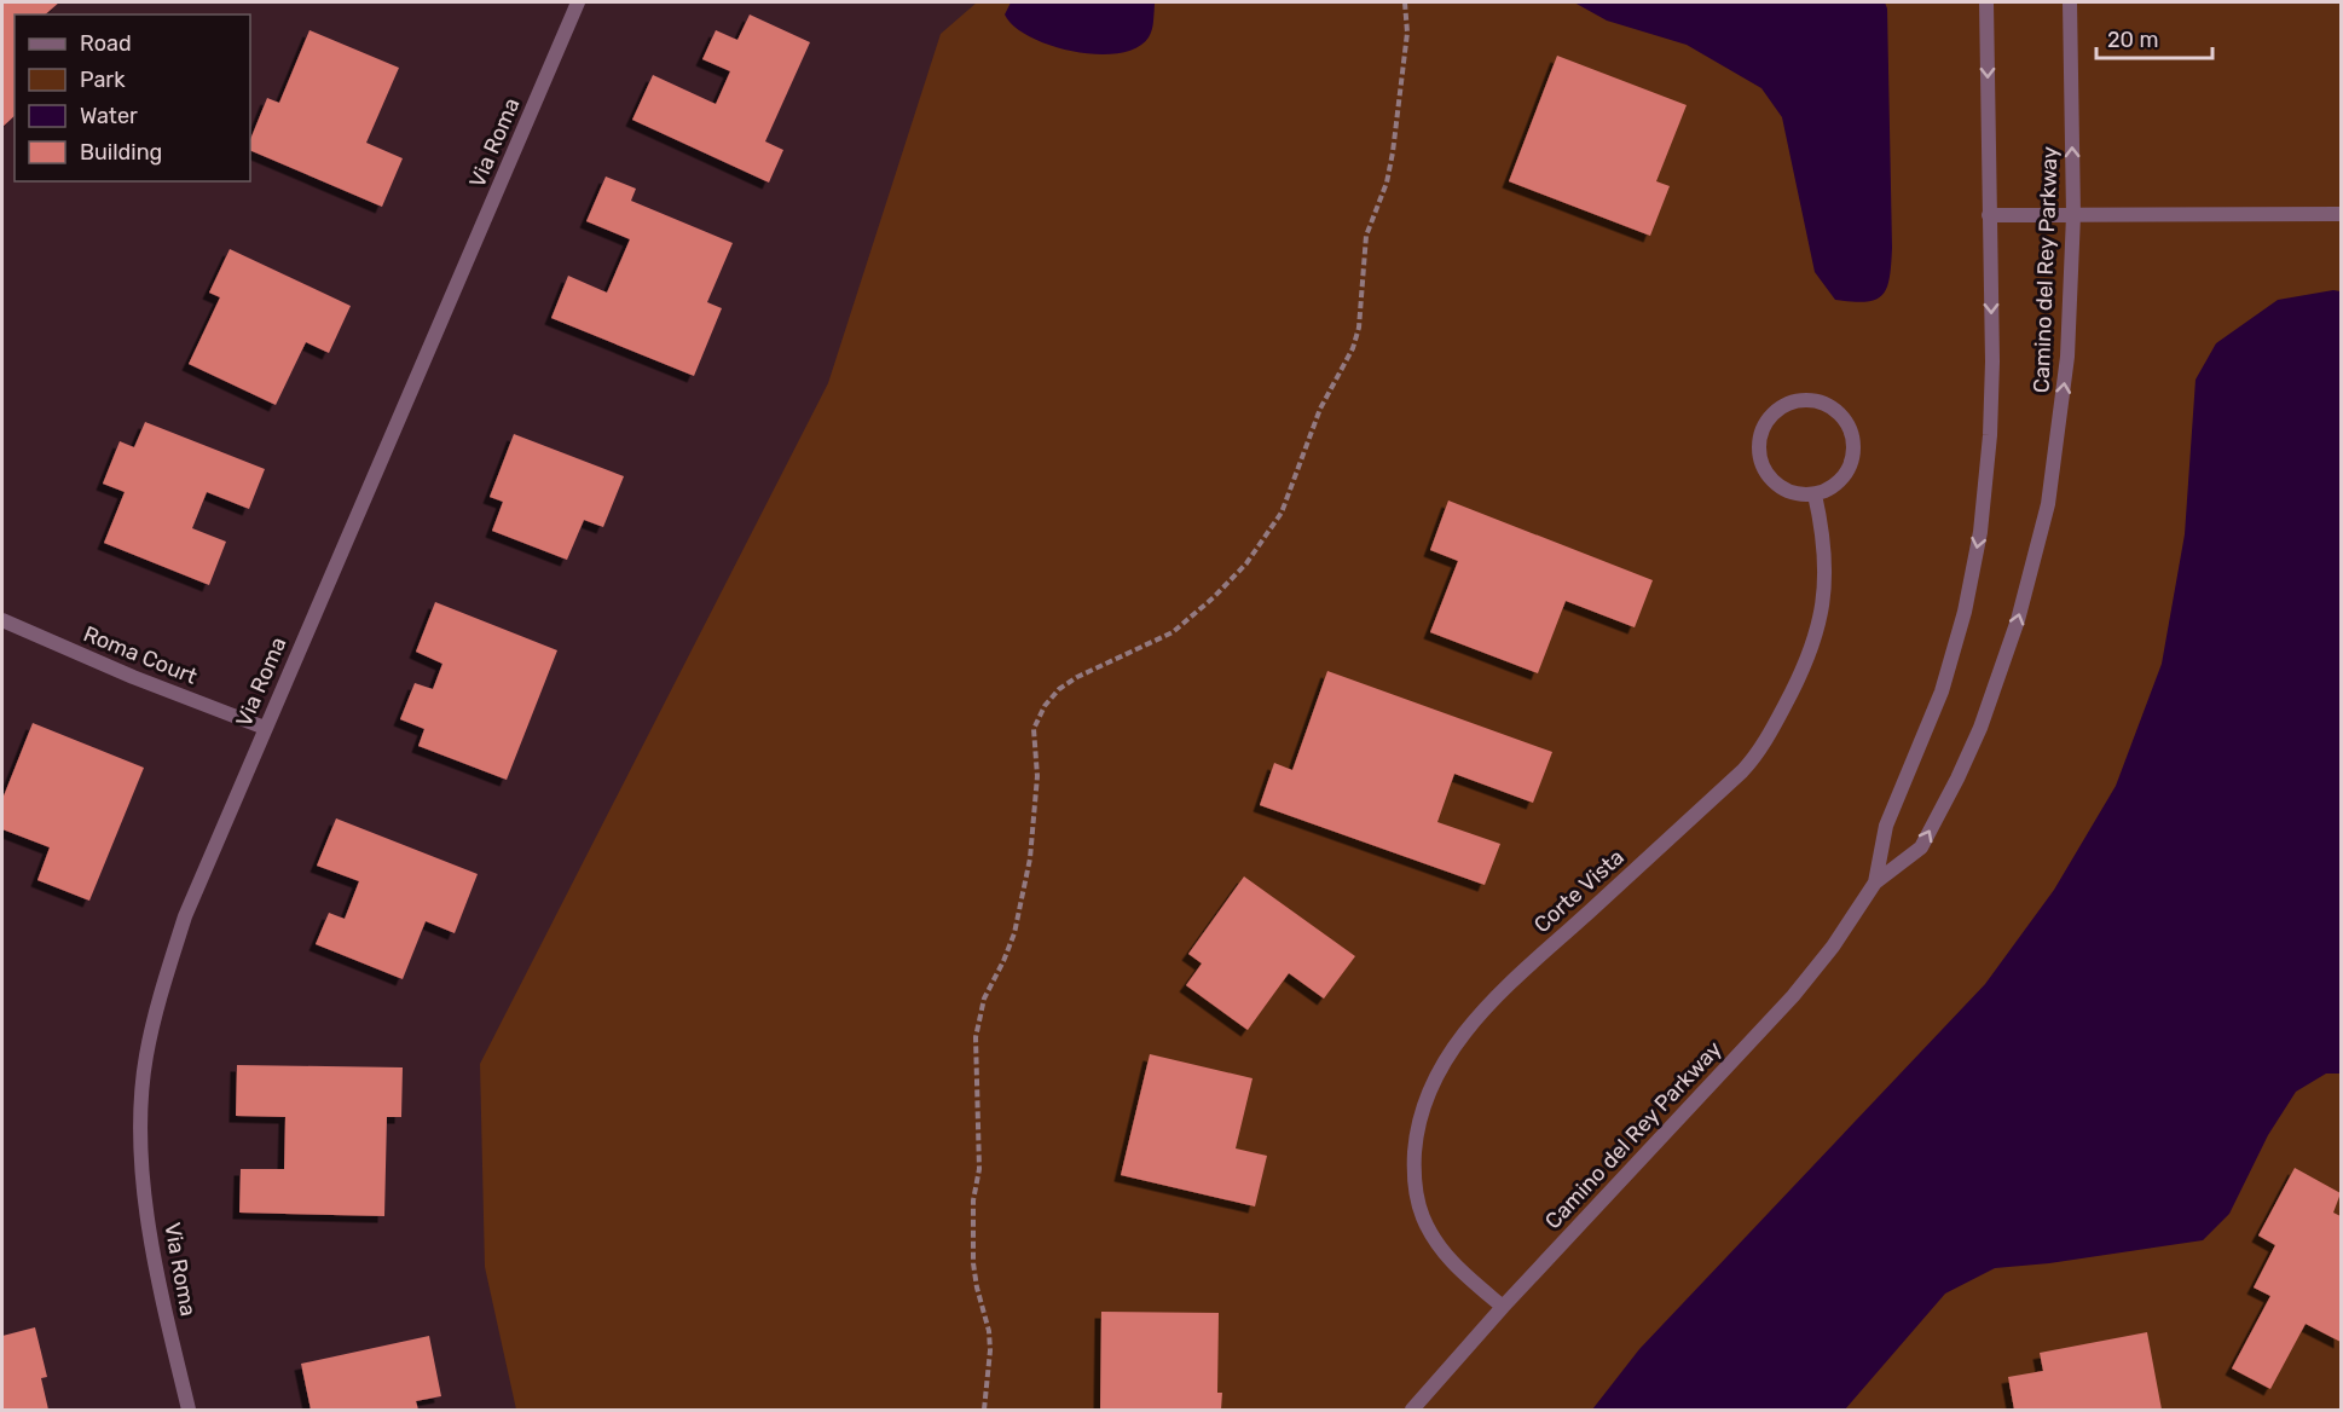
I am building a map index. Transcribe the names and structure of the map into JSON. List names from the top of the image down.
{
  "streets": {
    "street": [
      "Via Roma",
      "Camino del Rey Parkway",
      "Roma Court",
      "Corte Vista"
    ]
  },
  "crossings": [
    ["Via Roma", "Roma Court"],
    ["Camino del Rey Parkway", "Corte Vista"]
  ],
  "legend": [
    "Road",
    "Park",
    "Water",
    "Building"
  ],
  "scale_bar": "20 m"
}
